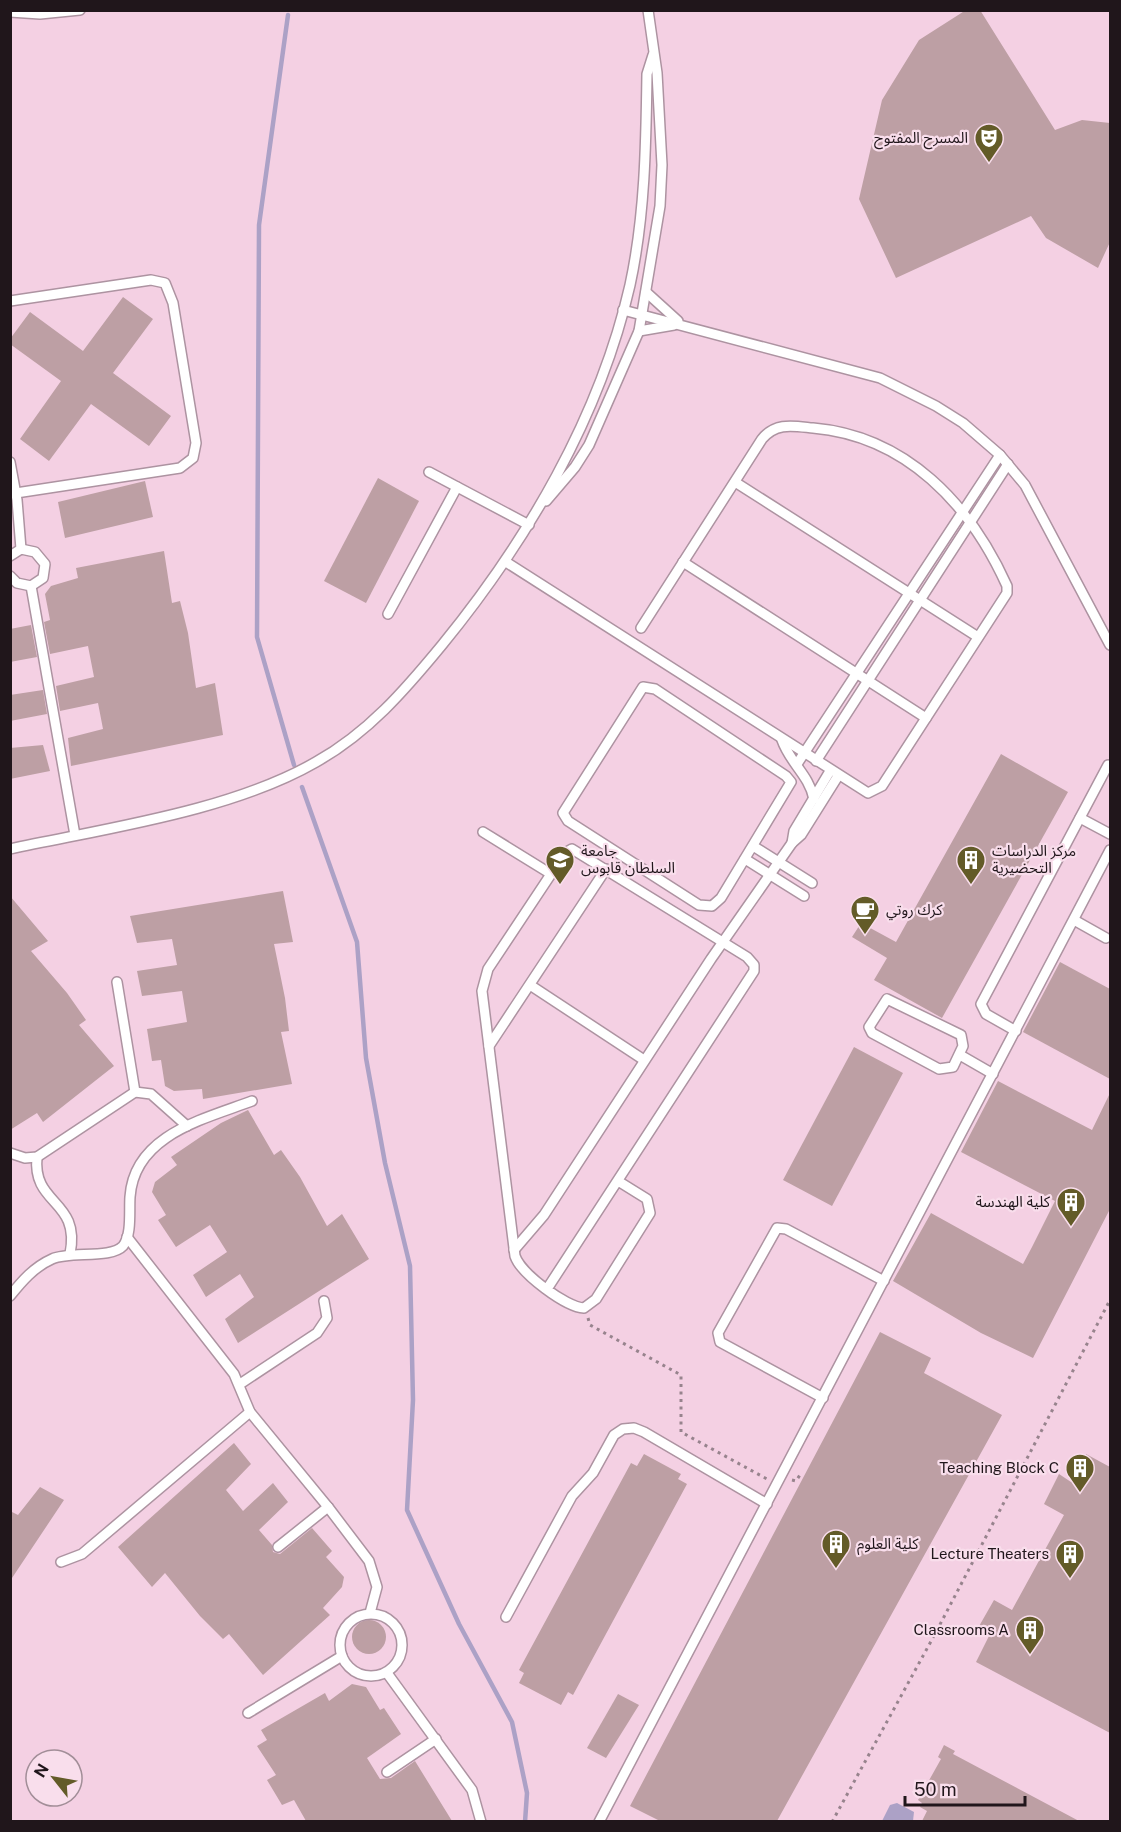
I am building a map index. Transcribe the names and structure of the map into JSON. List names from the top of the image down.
{
  "places": {
    "theatre": ["المسرح المفتوح"],
    "school or university": ["جامعة السلطان قابوس"],
    "building": [
      "مركز الدراسات التحضيرية",
      "كلية الهندسة",
      "Teaching Block C",
      "كلية العلوم",
      "Lecture Theaters",
      "Classrooms A"
    ],
    "cafe": ["كرك روتي"]
  },
  "scale_bar": "50 m",
  "north": "top left"
}
